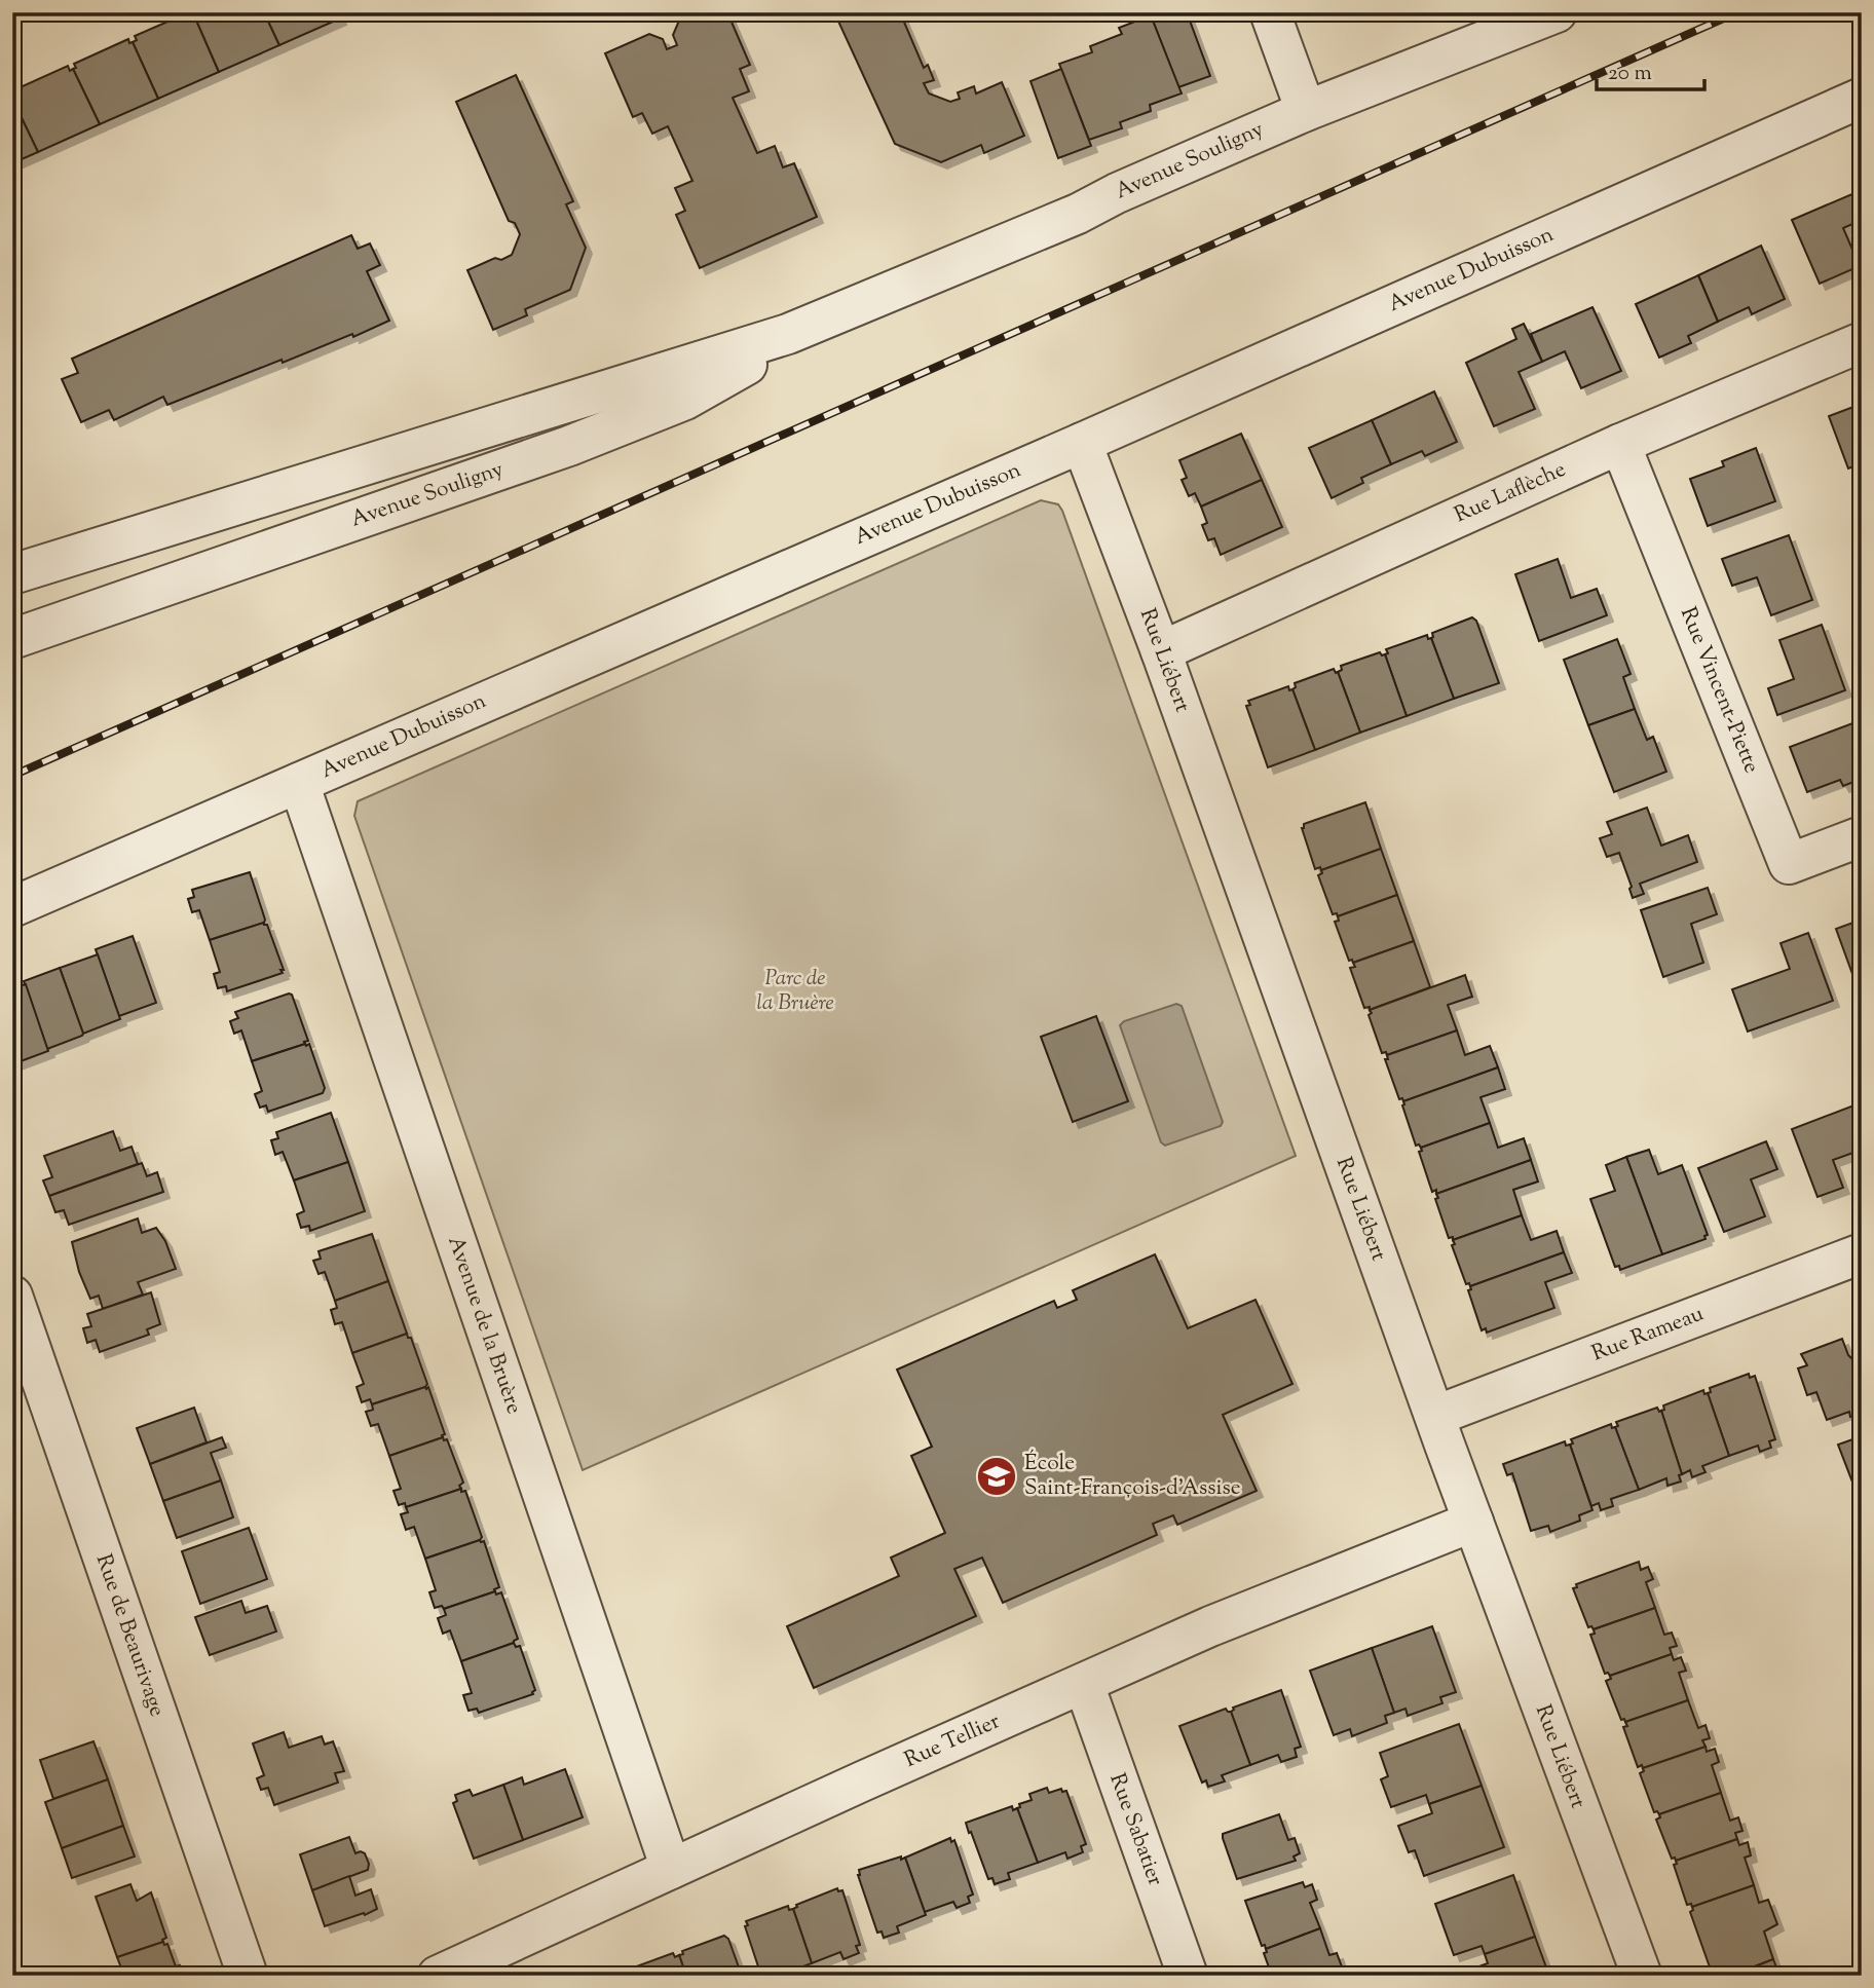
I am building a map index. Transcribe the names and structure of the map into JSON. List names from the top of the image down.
{
  "streets": {
    "street": [
      "Avenue Souligny",
      "Avenue Dubuisson",
      "Rue Laflèche",
      "Rue Liébert",
      "Rue Vincent-Piette",
      "Avenue de la Bruère",
      "Rue Rameau",
      "Rue de Beaurivage",
      "Rue Tellier",
      "Rue Sabatier"
    ]
  },
  "crossings": [
    ["Avenue Dubuisson", "Rue Liébert"],
    ["Avenue Dubuisson", "Avenue de la Bruère"],
    ["Rue Laflèche", "Rue Liébert"],
    ["Rue Laflèche", "Rue Vincent-Piette"],
    ["Rue Liébert", "Rue Rameau"],
    ["Rue Liébert", "Rue Tellier"],
    ["Avenue de la Bruère", "Rue Tellier"],
    ["Rue Tellier", "Rue Sabatier"]
  ],
  "parks": ["Parc de la Bruère"],
  "places": {
    "school or university": ["École Saint-François-d'Assise"]
  },
  "scale_bar": "20 m"
}
